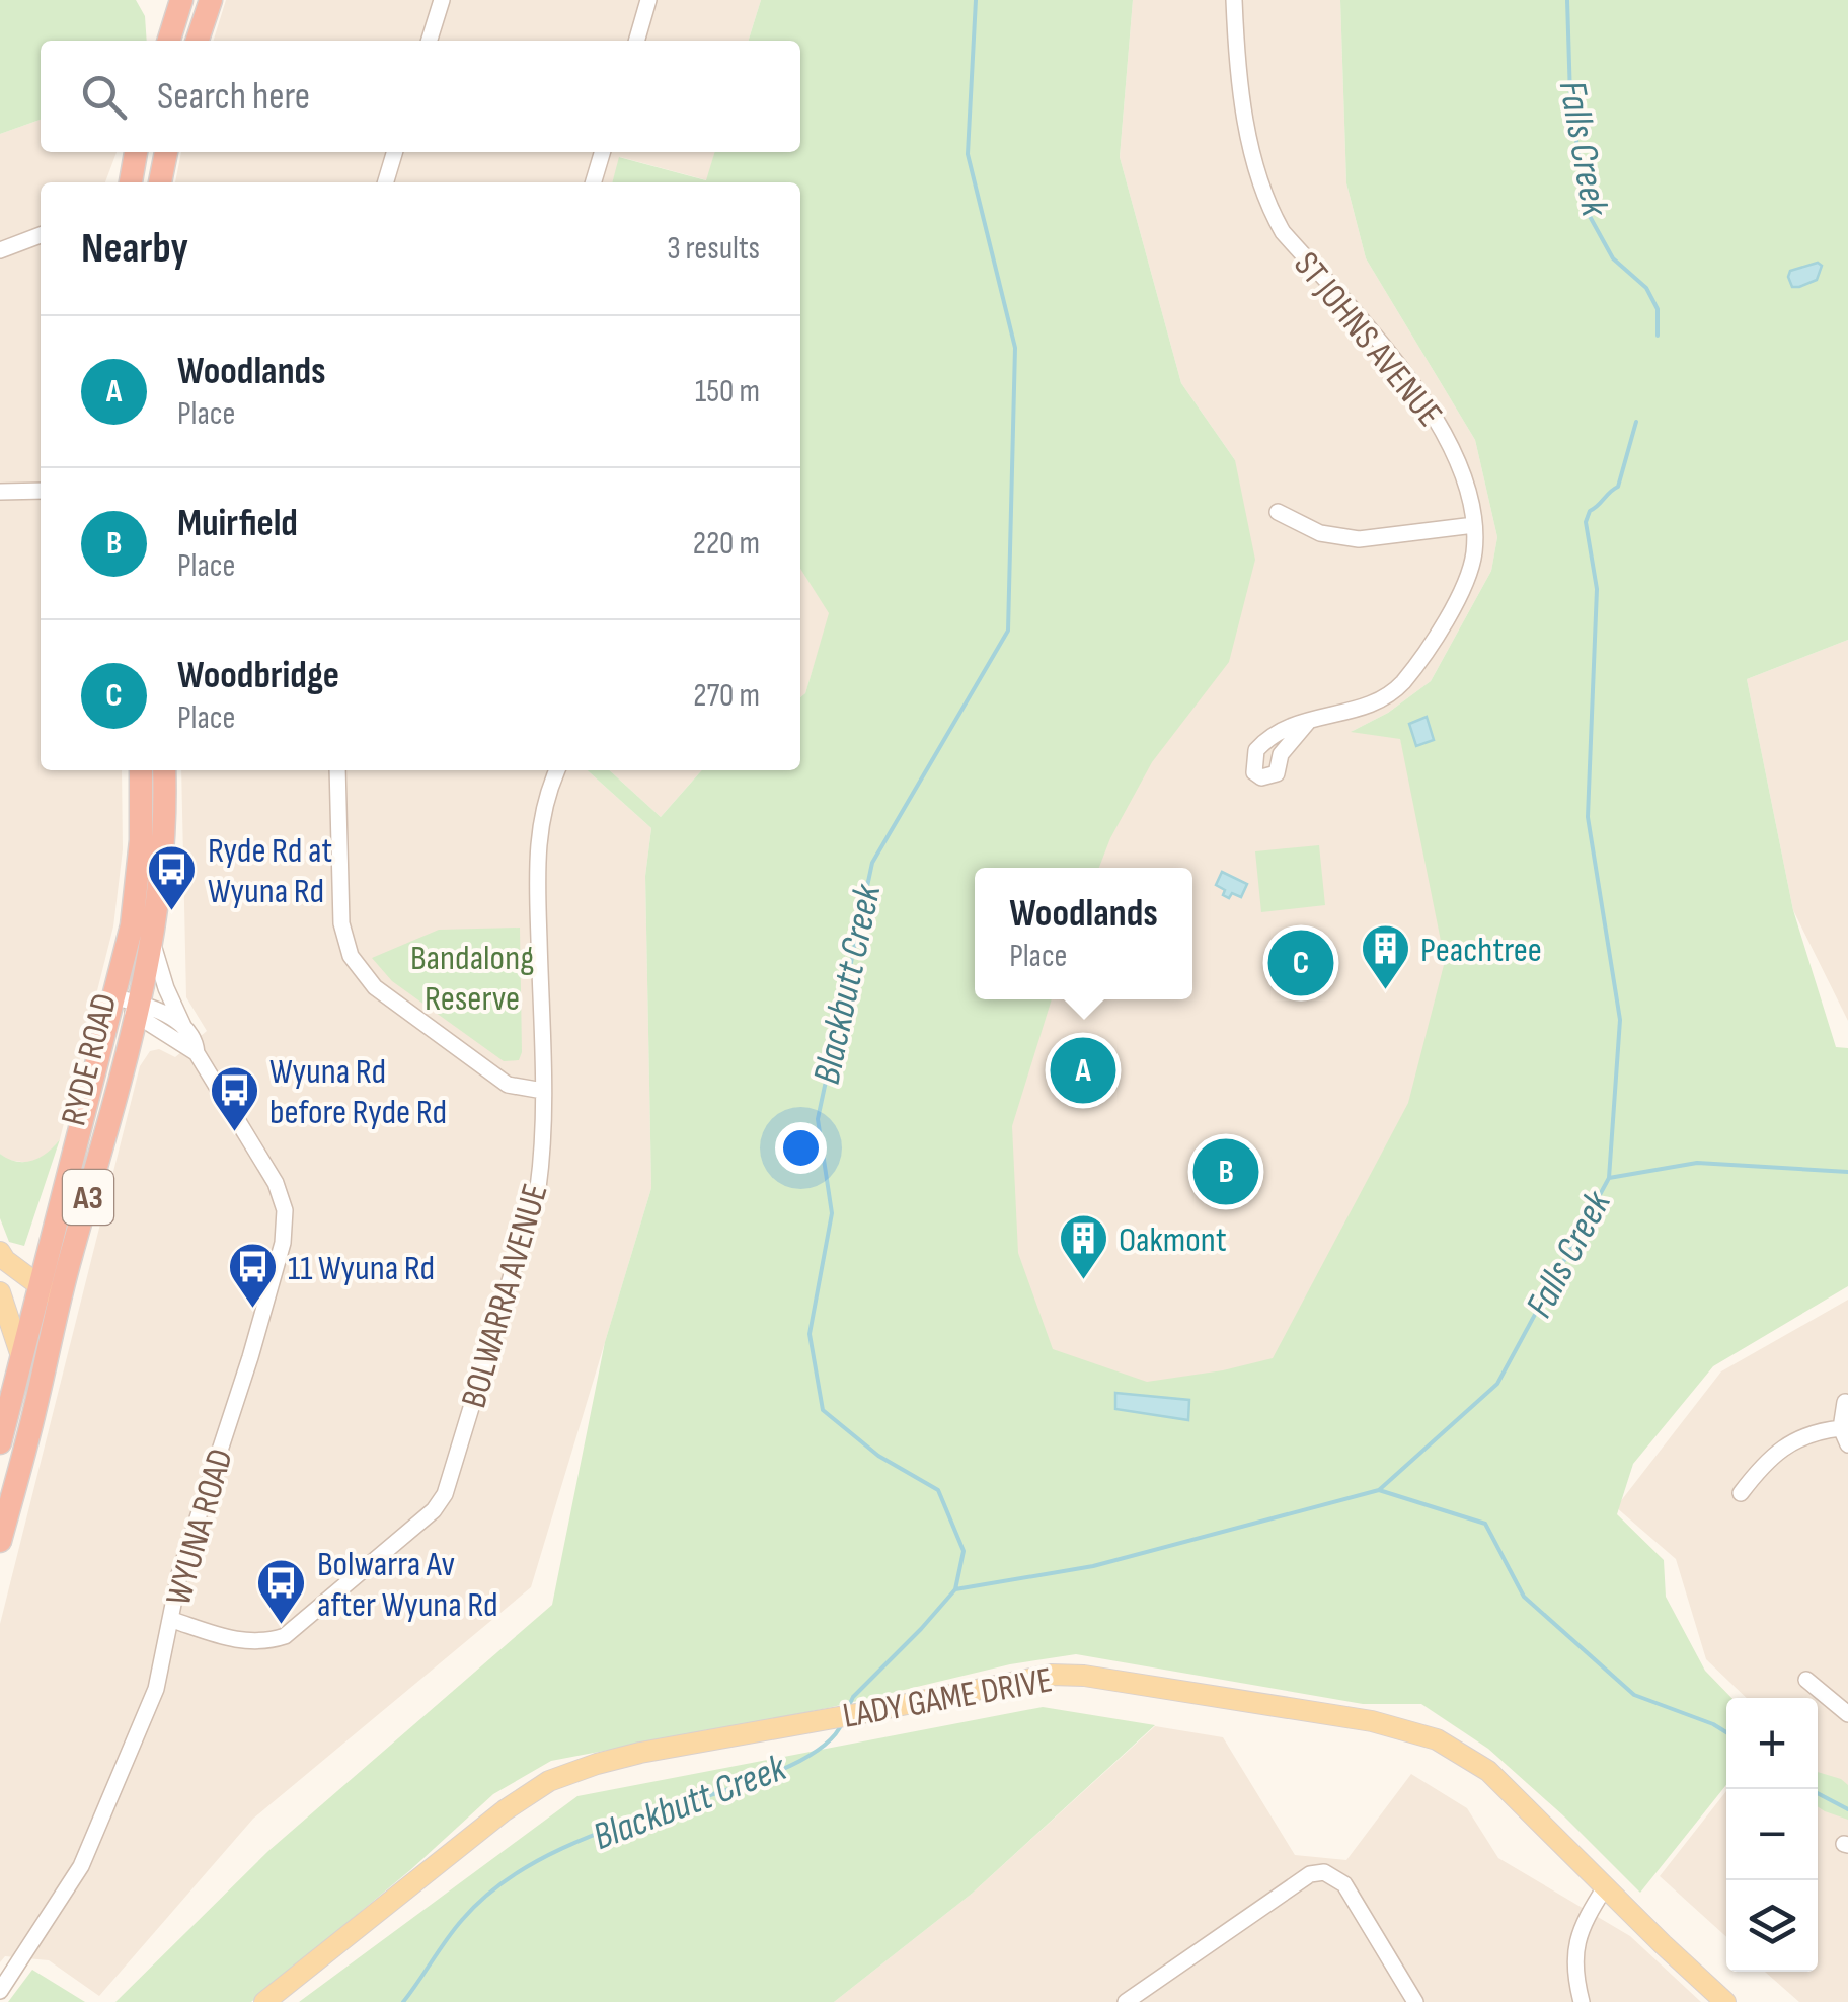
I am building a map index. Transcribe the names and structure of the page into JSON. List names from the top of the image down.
{
  "streets": {
    "highway": ["RYDE ROAD", "A3"],
    "main road": ["LADY GAME DRIVE"],
    "street": ["ST JOHNS AVENUE", "BOLWARRA AVENUE", "WYUNA ROAD"]
  },
  "crossings": [
    ["RYDE ROAD", "WYUNA ROAD"],
    ["BOLWARRA AVENUE", "WYUNA ROAD"]
  ],
  "water": ["Falls Creek", "Blackbutt Creek"],
  "parks": ["Bandalong Reserve"],
  "places": {
    "bus stop": [
      "Ryde Rd at Wyuna Rd",
      "Wyuna Rd before Ryde Rd",
      "11 Wyuna Rd",
      "Bolwarra Av after Wyuna Rd"
    ],
    "building": ["Peachtree", "Oakmont"]
  },
  "page": {
    "search": "Search here",
    "heading": ["Nearby", "3 results"],
    "list": [
      {
        "mark": "A",
        "name": "Woodlands",
        "note": "Place",
        "value": "150 m"
      },
      {
        "mark": "B",
        "name": "Muirfield",
        "note": "Place",
        "value": "220 m"
      },
      {
        "mark": "C",
        "name": "Woodbridge",
        "note": "Place",
        "value": "270 m"
      }
    ],
    "popup": ["Woodlands", "Place"],
    "pins": ["C", "A", "B"],
    "map_buttons": ["+", "−"]
  }
}
